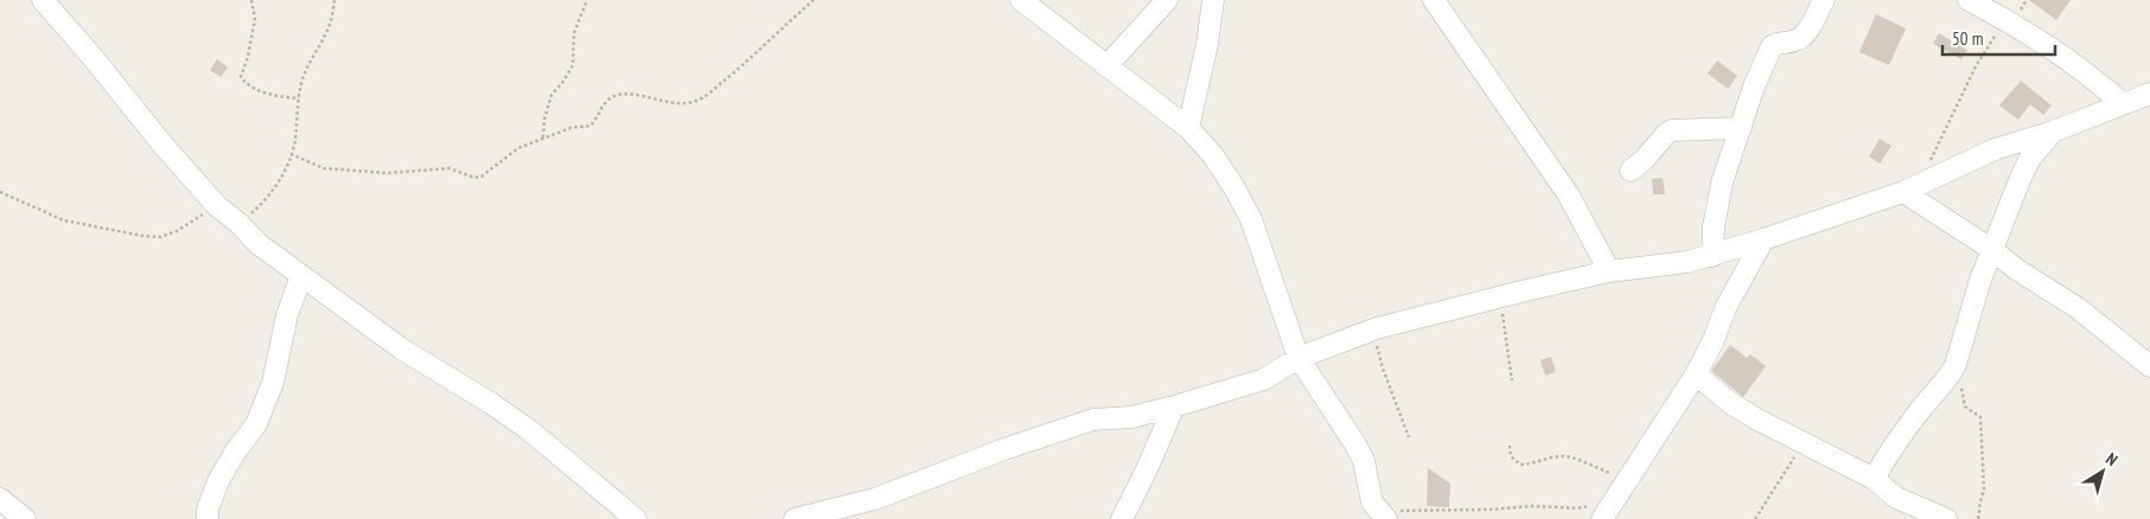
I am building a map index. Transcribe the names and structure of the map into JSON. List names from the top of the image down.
{
  "scale_bar": "50 m",
  "north": "top right"
}
